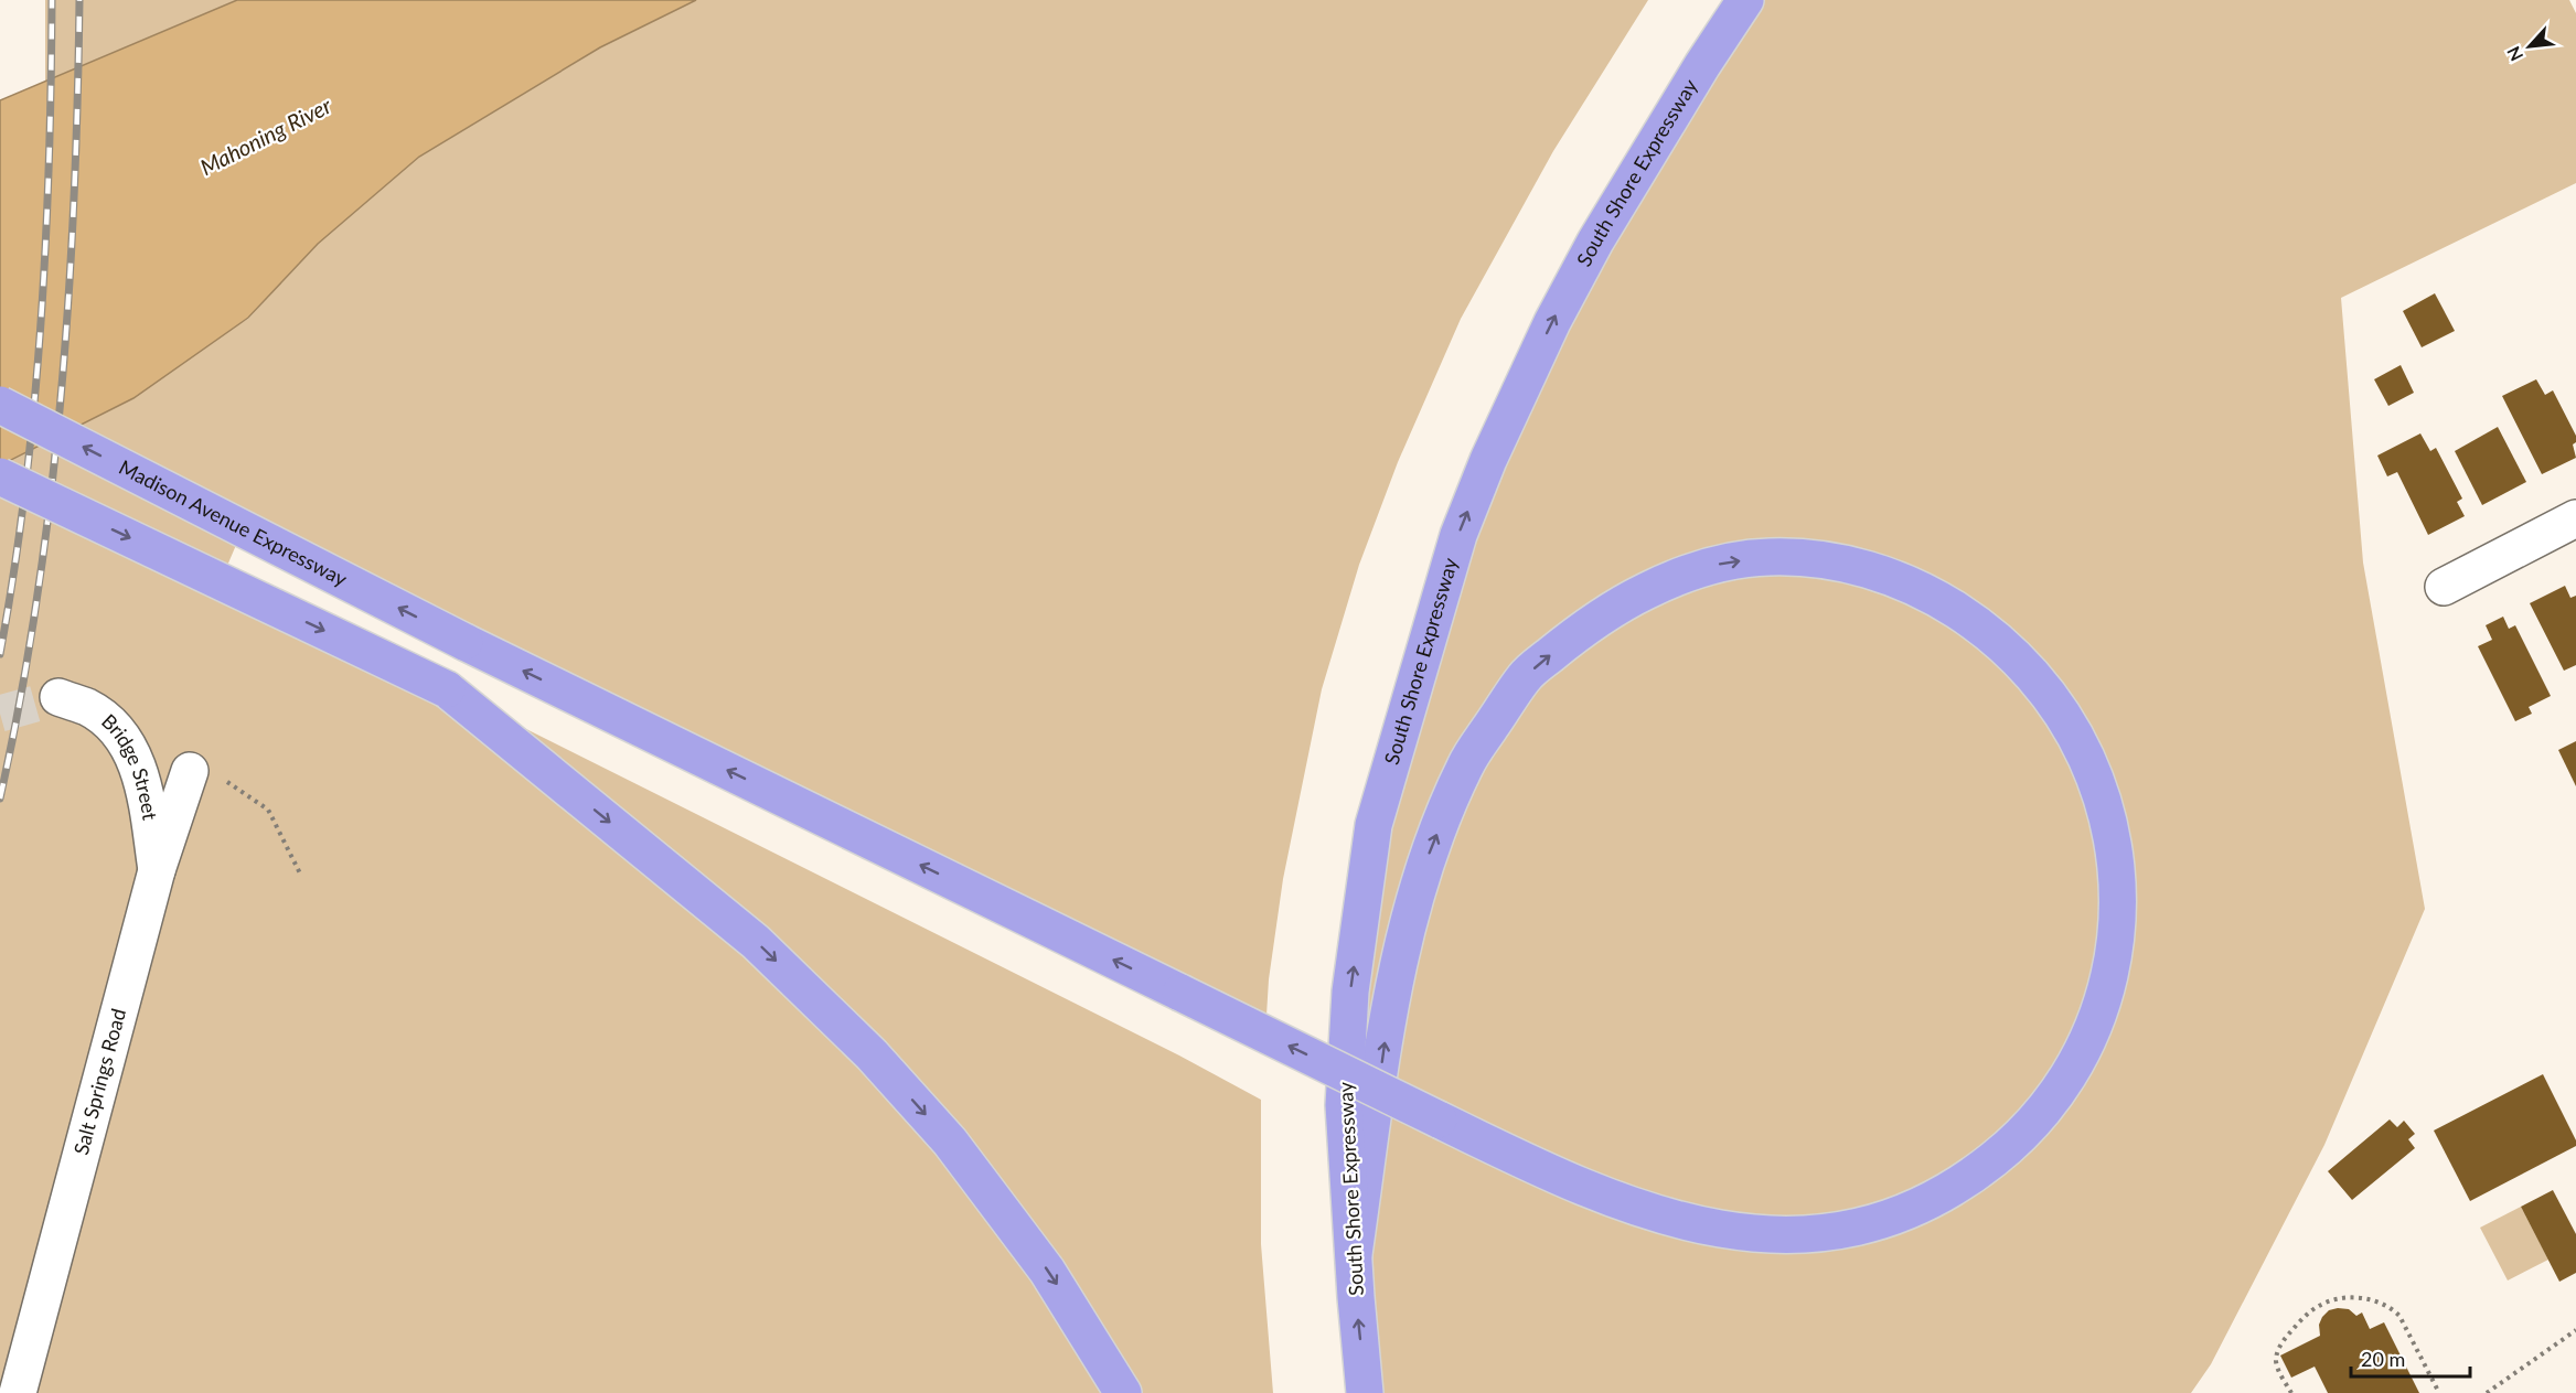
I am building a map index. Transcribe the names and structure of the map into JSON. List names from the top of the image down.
{
  "streets": {
    "highway": ["South Shore Expressway", "Madison Avenue Expressway"],
    "street": ["Bridge Street", "Salt Springs Road"]
  },
  "crossings": [
    ["South Shore Expressway", "Madison Avenue Expressway"],
    ["Bridge Street", "Salt Springs Road"]
  ],
  "one_way": ["South Shore Expressway"],
  "water": ["Mahoning River"],
  "scale_bar": "20 m",
  "north": "bottom left"
}
